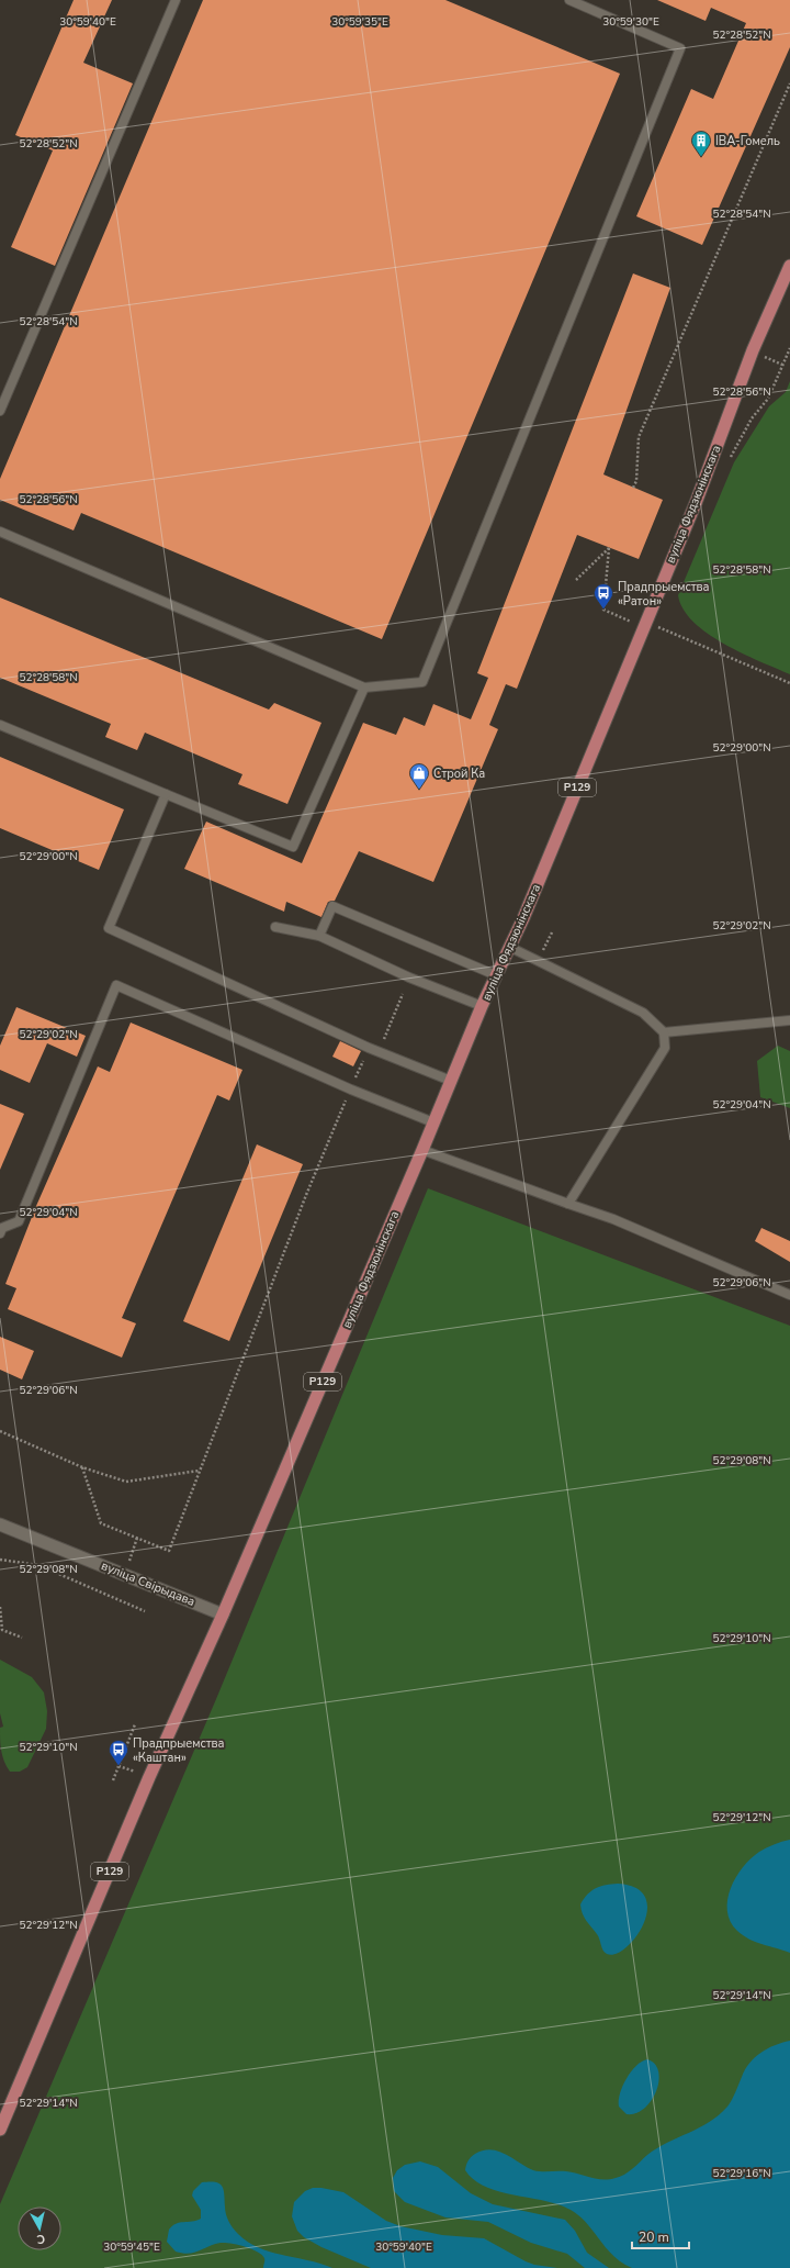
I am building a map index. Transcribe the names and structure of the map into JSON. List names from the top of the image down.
{
  "streets": {
    "main road": ["вуліца Фядзюнінскага", "Р129", "вуліца Свірыдава"]
  },
  "crossings": [
    ["вуліца Фядзюнінскага", "Р129"],
    ["вуліца Фядзюнінскага", "вуліца Свірыдава"],
    ["Р129", "вуліца Свірыдава"]
  ],
  "places": {
    "building": ["IBA-Гомель"],
    "bus stop": ["Прадпрыемства «Ратон»", "Прадпрыемства «Каштан»"],
    "shop": ["Строй Ка"]
  },
  "scale_bar": "20 m",
  "north": "bottom",
  "coordinates": [
    "30°59'40\"E",
    "30°59'35\"E",
    "30°59'30\"E",
    "52°28'52\"N",
    "52°28'54\"N",
    "52°28'56\"N",
    "52°28'58\"N",
    "52°29'00\"N",
    "52°29'02\"N",
    "52°29'04\"N",
    "52°29'06\"N",
    "52°29'08\"N",
    "52°29'10\"N",
    "52°29'12\"N",
    "52°29'14\"N",
    "52°29'16\"N",
    "30°59'45\"E"
  ]
}
